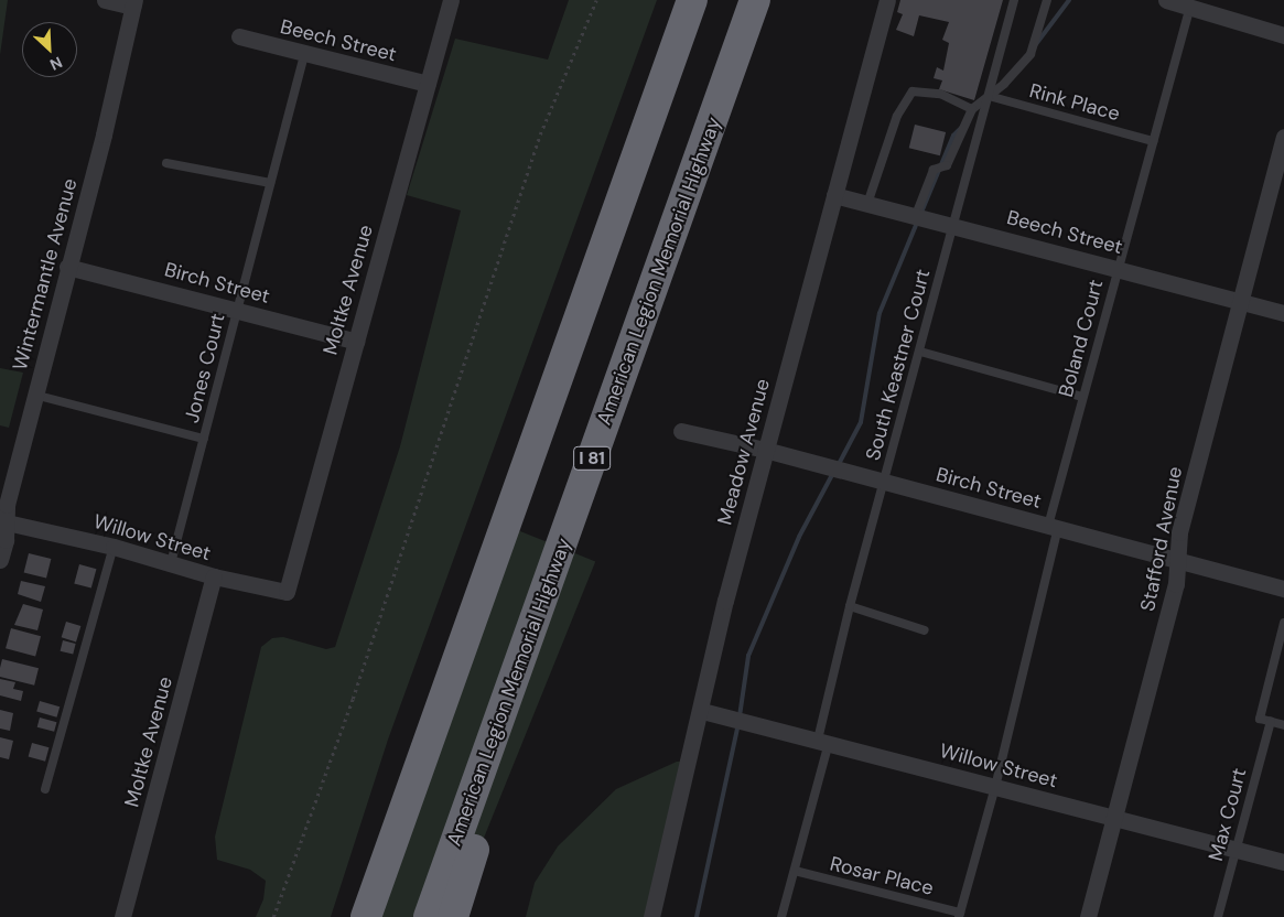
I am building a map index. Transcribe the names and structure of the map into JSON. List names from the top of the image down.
{
  "streets": {
    "highway": ["American Legion Memorial Highway", "I 81"],
    "street": [
      "Beech Street",
      "Wintermantle Avenue",
      "Birch Street",
      "Moltke Avenue",
      "Meadow Avenue",
      "Willow Street",
      "Stafford Avenue"
    ],
    "lane": [
      "Rink Place",
      "Boland Court",
      "South Keastner Court",
      "Jones Court",
      "Max Court",
      "Rosar Place"
    ]
  },
  "crossings": [
    ["Beech Street", "Moltke Avenue"],
    ["Beech Street", "Boland Court"],
    ["Beech Street", "South Keastner Court"],
    ["Beech Street", "Jones Court"],
    ["Beech Street", "Meadow Avenue"],
    ["Beech Street", "Stafford Avenue"],
    ["Rink Place", "Boland Court"],
    ["Rink Place", "South Keastner Court"],
    ["Wintermantle Avenue", "Birch Street"],
    ["Wintermantle Avenue", "Willow Street"],
    ["Birch Street", "Moltke Avenue"],
    ["Birch Street", "Boland Court"],
    ["Birch Street", "South Keastner Court"],
    ["Birch Street", "Jones Court"],
    ["Birch Street", "Meadow Avenue"],
    ["Birch Street", "Stafford Avenue"],
    ["Moltke Avenue", "Willow Street"],
    ["Boland Court", "Willow Street"],
    ["Boland Court", "Rosar Place"],
    ["South Keastner Court", "Willow Street"],
    ["South Keastner Court", "Rosar Place"],
    ["Jones Court", "Willow Street"],
    ["Meadow Avenue", "Willow Street"],
    ["Willow Street", "Stafford Avenue"],
    ["Willow Street", "Max Court"]
  ],
  "north": "bottom right"
}
